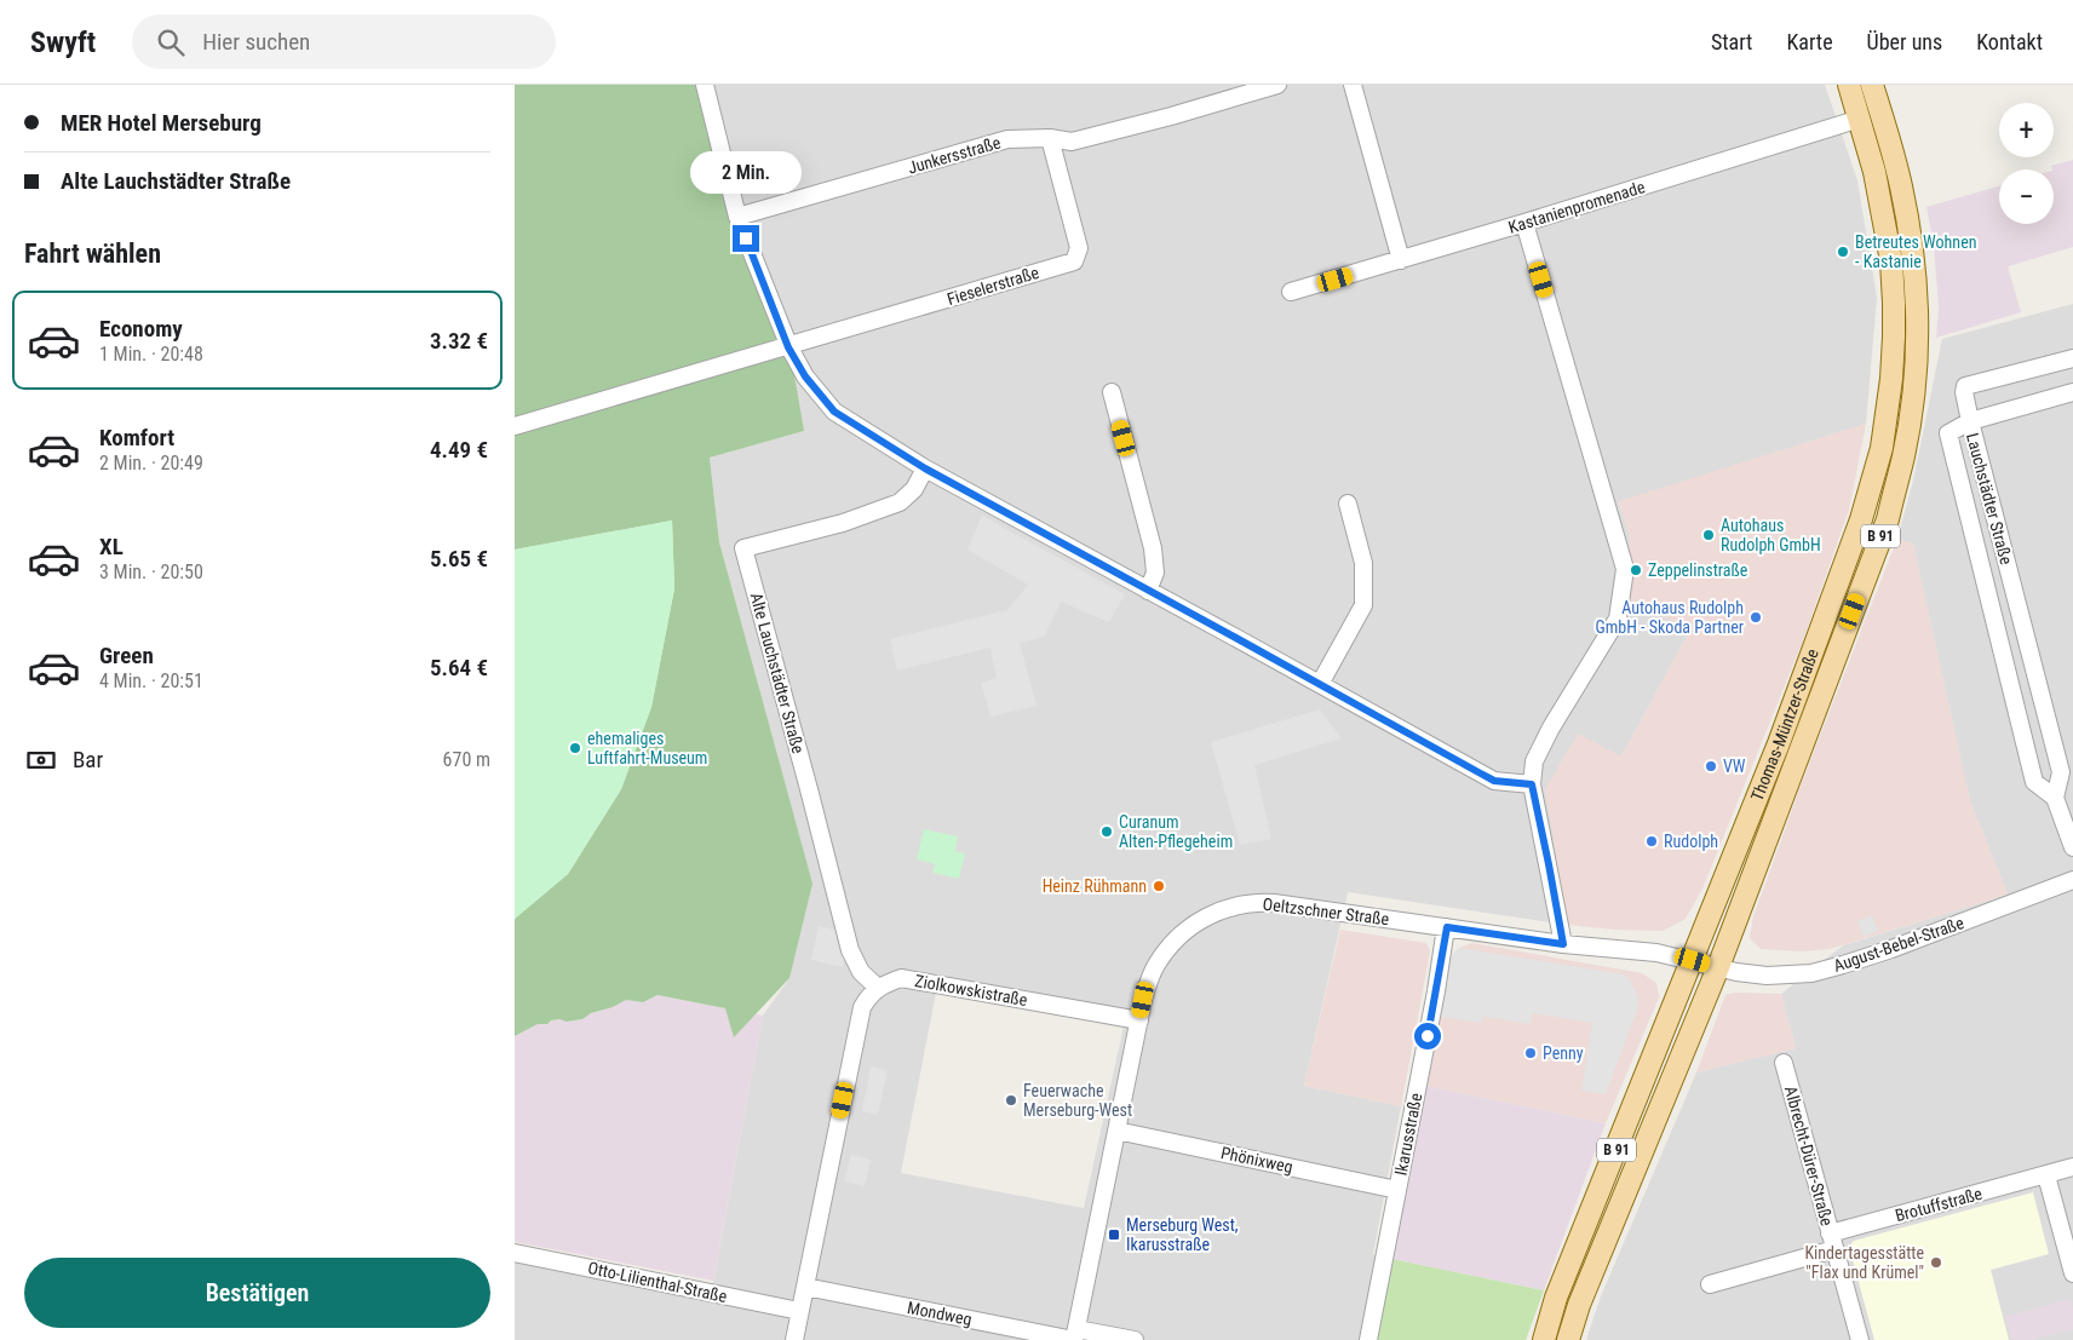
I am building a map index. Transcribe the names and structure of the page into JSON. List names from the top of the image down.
{
  "streets": {
    "main road": ["B 91", "Thomas-Müntzer-Straße"],
    "street": [
      "Junkersstraße",
      "Kastanienpromenade",
      "Fieselerstraße",
      "Lauchstädter Straße",
      "Alte Lauchstädter Straße",
      "Oeltzschner Straße",
      "August-Bebel-Straße",
      "Ziolkowskistraße",
      "Ikarusstraße",
      "Albrecht-Dürer-Straße",
      "Phönixweg",
      "Brotuffstraße",
      "Otto-Lilienthal-Straße",
      "Mondweg"
    ]
  },
  "crossings": [
    ["Junkersstraße", "Fieselerstraße"],
    ["Kastanienpromenade", "Thomas-Müntzer-Straße"],
    ["Alte Lauchstädter Straße", "Ziolkowskistraße"],
    ["Thomas-Müntzer-Straße", "Oeltzschner Straße"],
    ["Thomas-Müntzer-Straße", "August-Bebel-Straße"],
    ["Oeltzschner Straße", "August-Bebel-Straße"],
    ["Oeltzschner Straße", "Ziolkowskistraße"],
    ["Oeltzschner Straße", "Ikarusstraße"],
    ["Oeltzschner Straße", "Phönixweg"],
    ["Oeltzschner Straße", "Mondweg"],
    ["Ikarusstraße", "Phönixweg"],
    ["Albrecht-Dürer-Straße", "Brotuffstraße"]
  ],
  "places": {
    "other": [
      "Betreutes Wohnen - Kastanie",
      "Autohaus Rudolph GmbH",
      "Zeppelinstraße",
      "Autohaus Rudolph GmbH - Skoda Partner",
      "ehemaliges Luftfahrt-Museum",
      "VW",
      "Curanum Alten-Pflegeheim",
      "Rudolph",
      "Heinz Rühmann",
      "Penny",
      "Feuerwache Merseburg-West",
      "Kindertagesstätte \"Flax und Krümel\""
    ],
    "transit": ["Merseburg West, Ikarusstraße"]
  },
  "page": {
    "header": "Swyft",
    "search": "Hier suchen",
    "nav": [
      "Start",
      "Karte",
      "Über uns",
      "Kontakt"
    ],
    "banner": ["MER Hotel Merseburg", "Alte Lauchstädter Straße"],
    "map_buttons": ["+", "−"],
    "bubble": "2 Min.",
    "heading": "Fahrt wählen",
    "list": [
      {
        "name": "Economy",
        "note": "1 Min. · 20:48",
        "value": "3.32 €"
      },
      {
        "name": "Komfort",
        "note": "2 Min. · 20:49",
        "value": "4.49 €"
      },
      {
        "name": "XL",
        "note": "3 Min. · 20:50",
        "value": "5.65 €"
      },
      {
        "name": "Green",
        "note": "4 Min. · 20:51",
        "value": "5.64 €"
      }
    ],
    "pay": ["Bar", "670 m"],
    "buttons": "Bestätigen"
  }
}
